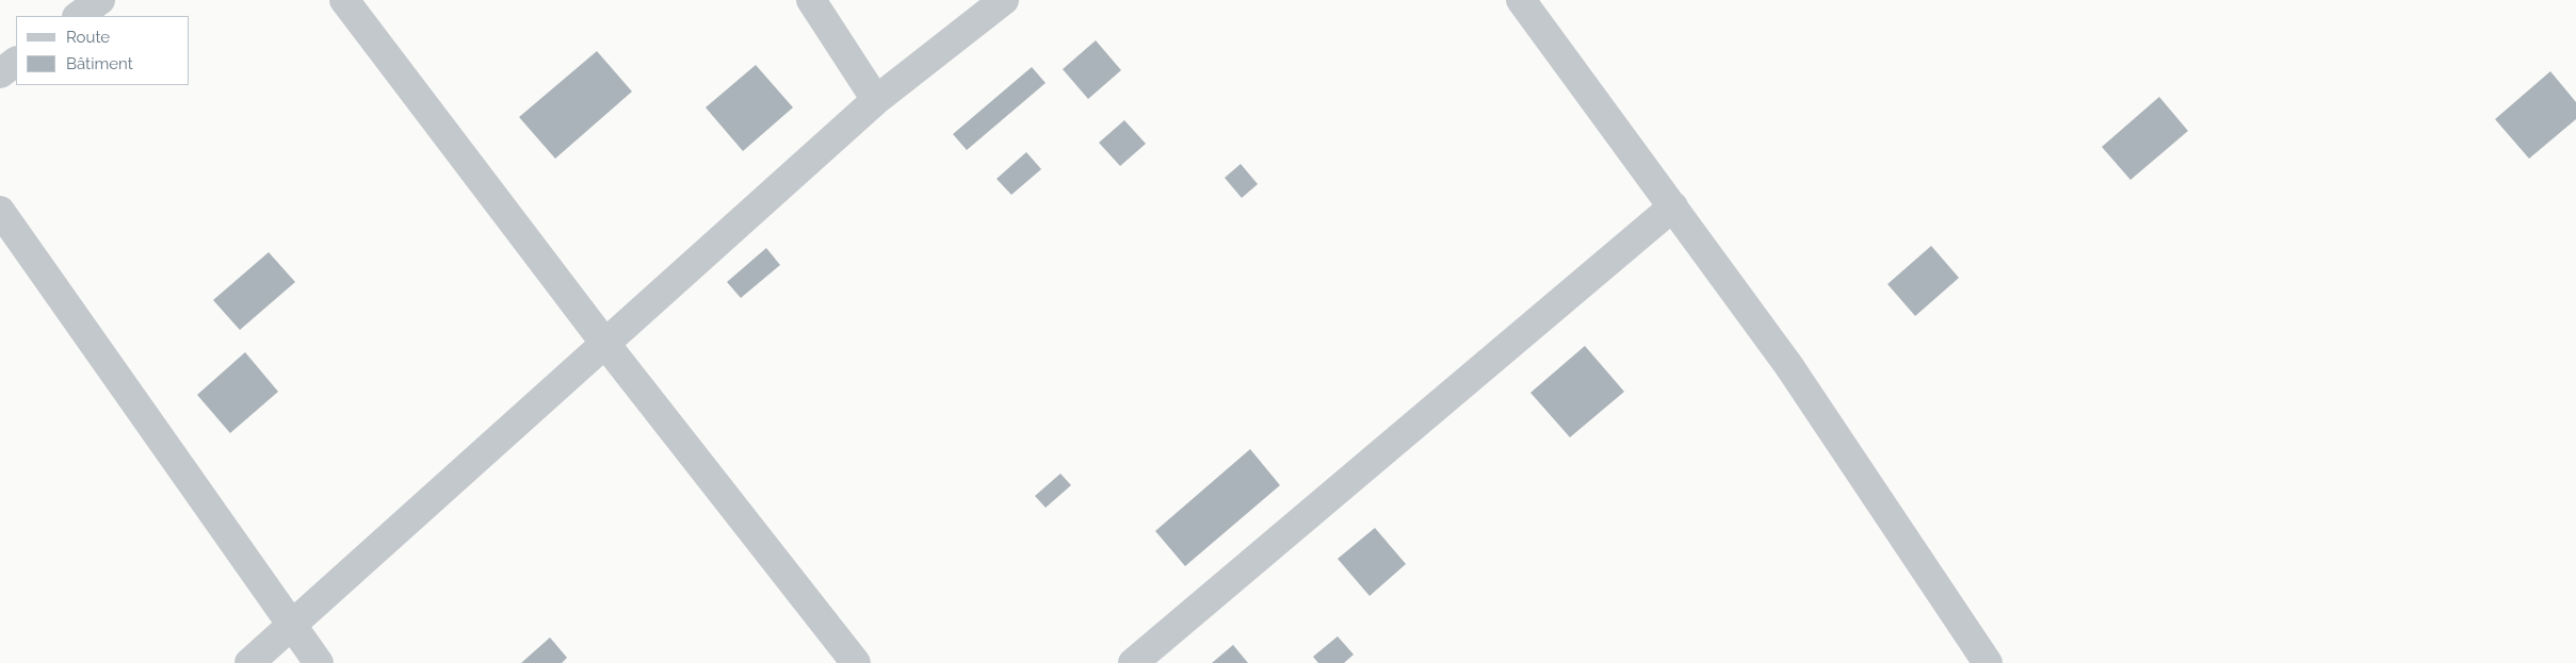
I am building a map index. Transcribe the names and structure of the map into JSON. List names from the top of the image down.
{
  "legend": ["Route", "Bâtiment"]
}
